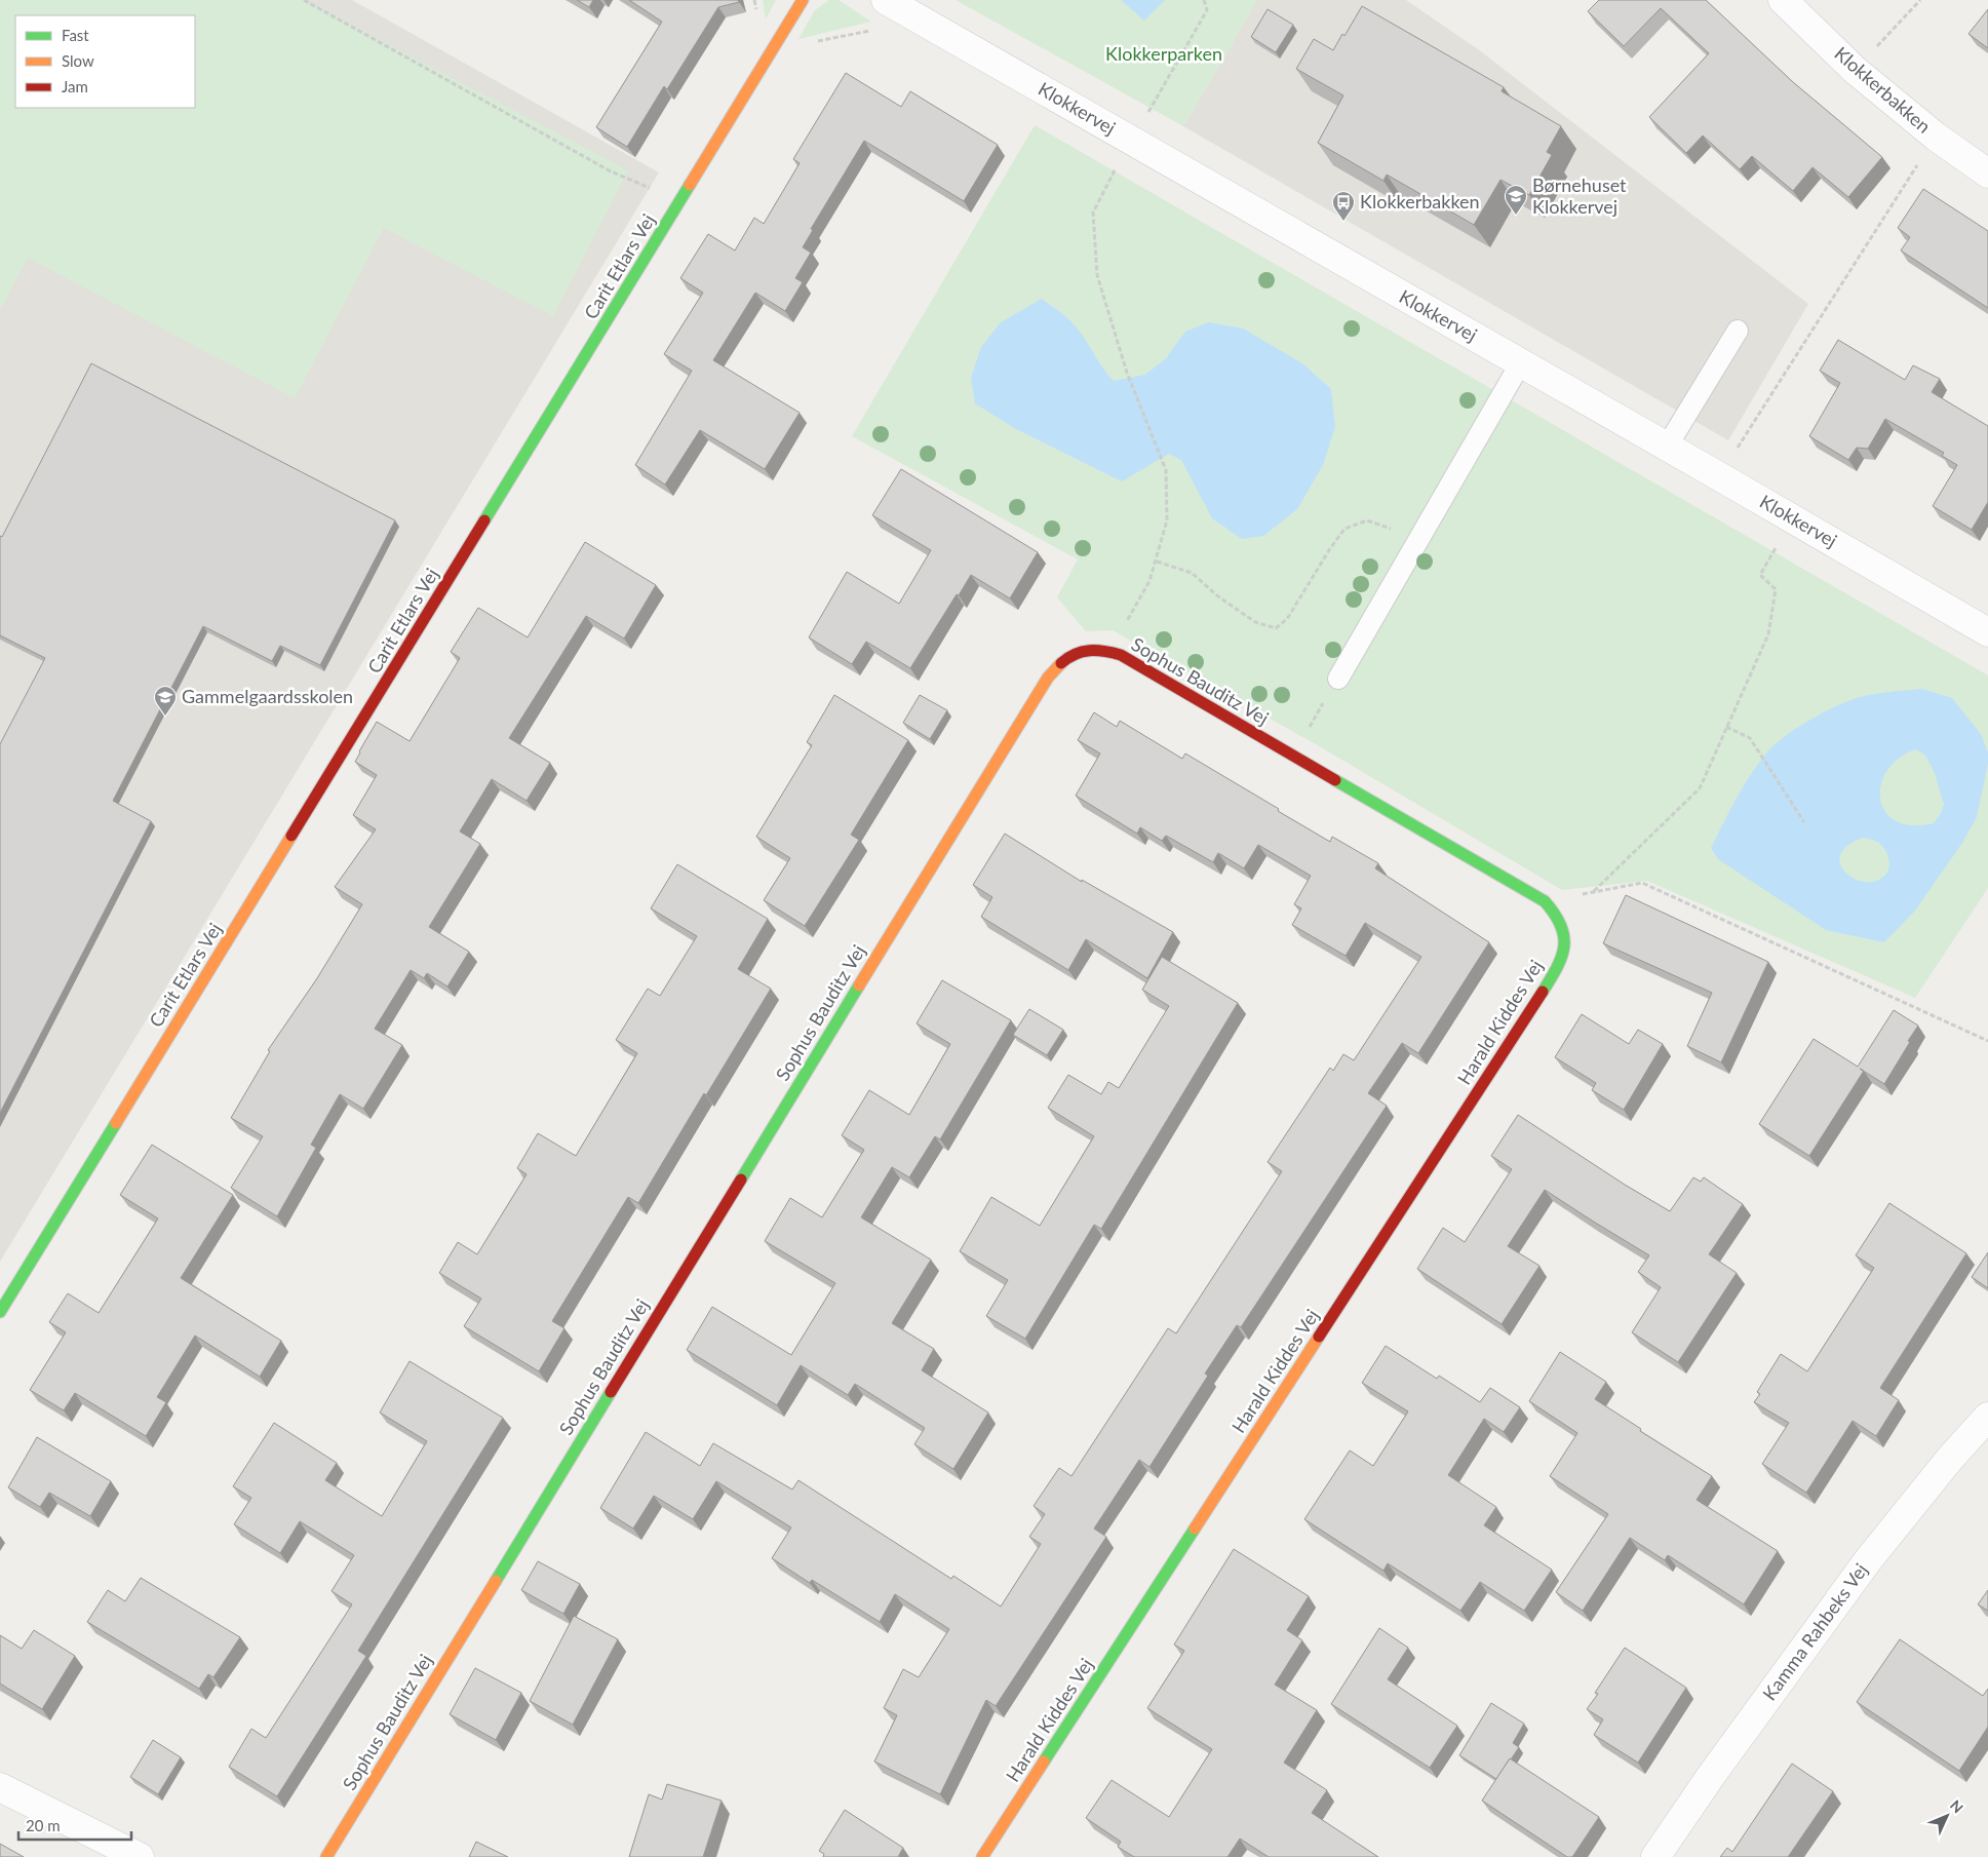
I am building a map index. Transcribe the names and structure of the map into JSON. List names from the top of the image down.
{
  "streets": {
    "street": [
      "Klokkerbakken",
      "Klokkervej",
      "Carit Etlars Vej",
      "Sophus Bauditz Vej",
      "Harald Kiddes Vej",
      "Kamma Rahbeks Vej"
    ]
  },
  "crossings": [
    ["Sophus Bauditz Vej", "Harald Kiddes Vej"]
  ],
  "parks": ["Klokkerparken"],
  "places": {
    "school or university": ["Børnehuset Klokkervej", "Gammelgaardsskolen"],
    "bus stop": ["Klokkerbakken"]
  },
  "legend": ["Fast", "Slow", "Jam"],
  "scale_bar": "20 m",
  "north": "top right"
}
